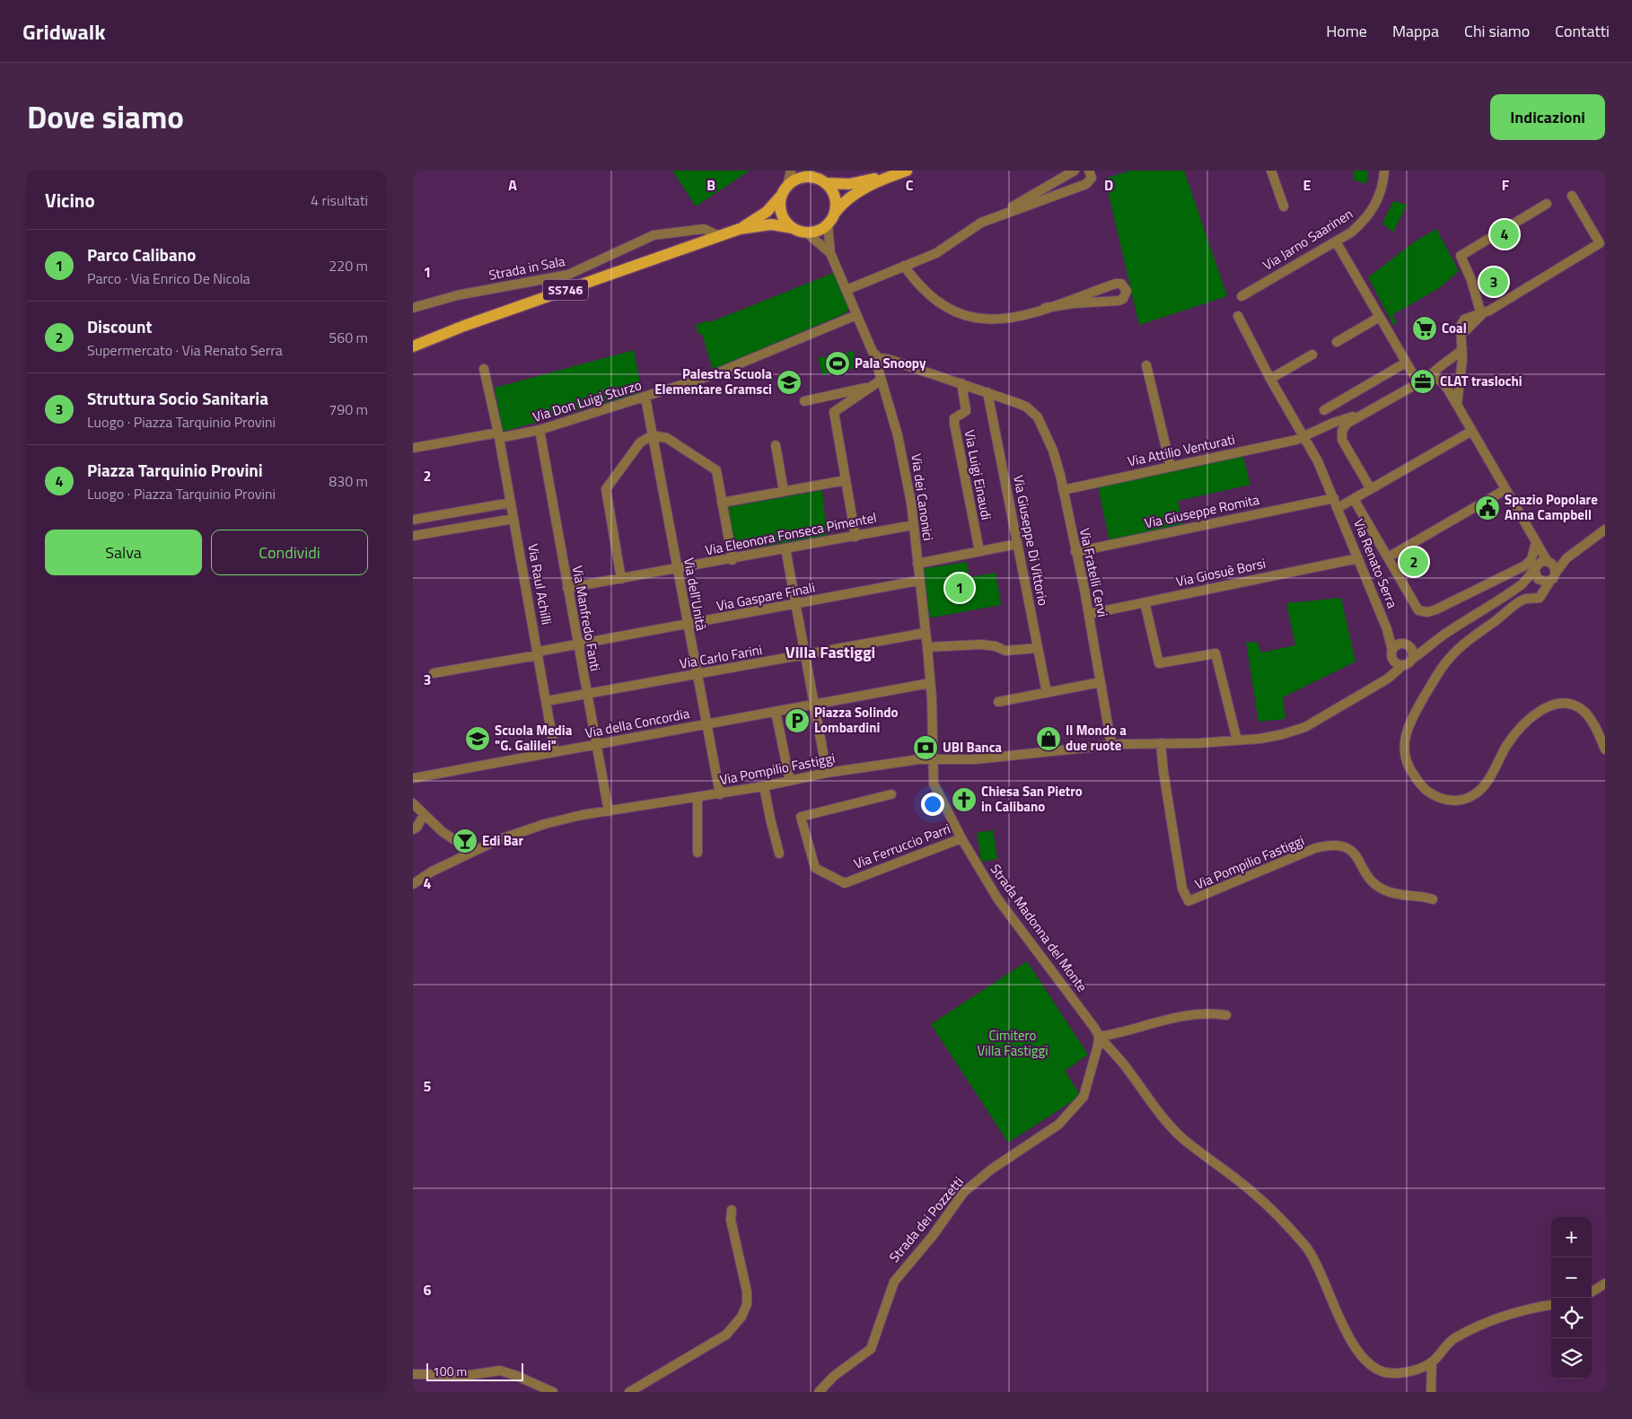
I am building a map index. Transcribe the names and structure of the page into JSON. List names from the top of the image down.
{
  "streets": {
    "main road": ["SS746"],
    "street": [
      "Via Jarno Saarinen",
      "Strada in Sala",
      "Via Don Luigi Sturzo",
      "Via Attilio Venturati",
      "Via Luigi Einaudi",
      "Via dei Canonici",
      "Via Giuseppe Romita",
      "Via Eleonora Fonseca Pimentel",
      "Via Giuseppe Di Vittorio",
      "Via Renato Serra",
      "Via Fratelli Cervi",
      "Via Giosuè Borsi",
      "Via Raul Achilli",
      "Via dell'Unità",
      "Via Gaspare Finali",
      "Via Manfredo Fanti",
      "Via Carlo Farini",
      "Via della Concordia",
      "Via Pompilio Fastiggi",
      "Via Ferruccio Parri",
      "Strada Madonna del Monte",
      "Strada dei Pozzetti"
    ]
  },
  "crossings": [
    ["Strada in Sala", "SS746"],
    ["SS746", "Via dei Canonici"],
    ["Via Don Luigi Sturzo", "Via dei Canonici"],
    ["Via Don Luigi Sturzo", "Via Raul Achilli"],
    ["Via Don Luigi Sturzo", "Via dell'Unità"],
    ["Via Don Luigi Sturzo", "Via Manfredo Fanti"],
    ["Via Attilio Venturati", "Via Renato Serra"],
    ["Via Attilio Venturati", "Via Fratelli Cervi"],
    ["Via dei Canonici", "Via Eleonora Fonseca Pimentel"],
    ["Via dei Canonici", "Via Gaspare Finali"],
    ["Via dei Canonici", "Via Carlo Farini"],
    ["Via dei Canonici", "Via della Concordia"],
    ["Via dei Canonici", "Via Pompilio Fastiggi"],
    ["Via dei Canonici", "Strada Madonna del Monte"],
    ["Via Giuseppe Romita", "Via Renato Serra"],
    ["Via Giuseppe Romita", "Via Fratelli Cervi"],
    ["Via Eleonora Fonseca Pimentel", "Via dell'Unità"],
    ["Via Eleonora Fonseca Pimentel", "Via Manfredo Fanti"],
    ["Via Giuseppe Di Vittorio", "Via Fratelli Cervi"],
    ["Via Renato Serra", "Via Giosuè Borsi"],
    ["Via Renato Serra", "Via Pompilio Fastiggi"],
    ["Via Fratelli Cervi", "Via Giosuè Borsi"],
    ["Via Fratelli Cervi", "Via Pompilio Fastiggi"],
    ["Via Raul Achilli", "Via Gaspare Finali"],
    ["Via Raul Achilli", "Via Carlo Farini"],
    ["Via Raul Achilli", "Via della Concordia"],
    ["Via dell'Unità", "Via Gaspare Finali"],
    ["Via dell'Unità", "Via Carlo Farini"],
    ["Via dell'Unità", "Via della Concordia"],
    ["Via dell'Unità", "Via Pompilio Fastiggi"],
    ["Via Gaspare Finali", "Via Manfredo Fanti"],
    ["Via Manfredo Fanti", "Via Carlo Farini"],
    ["Via Manfredo Fanti", "Via della Concordia"],
    ["Via Manfredo Fanti", "Via Pompilio Fastiggi"],
    ["Via Pompilio Fastiggi", "Strada Madonna del Monte"],
    ["Via Ferruccio Parri", "Strada Madonna del Monte"],
    ["Strada Madonna del Monte", "Strada dei Pozzetti"]
  ],
  "districts": ["Villa Fastiggi"],
  "parks": ["Cimitero Villa Fastiggi"],
  "places": {
    "supermarket": ["Coal"],
    "sports": ["Pala Snoopy"],
    "office": ["CLAT traslochi"],
    "school or university": ["Palestra Scuola Elementare Gramsci", "Scuola Media \"G. Galilei\""],
    "public building": ["Spazio Popolare Anna Campbell"],
    "parking": ["Piazza Solindo Lombardini"],
    "shop": ["Il Mondo a due ruote"],
    "bank": ["UBI Banca"],
    "church": ["Chiesa San Pietro in Calibano"],
    "bar": ["Edi Bar"]
  },
  "scale_bar": "100 m",
  "page": {
    "header": "Gridwalk",
    "nav": [
      "Home",
      "Mappa",
      "Chi siamo",
      "Contatti"
    ],
    "title": "Dove siamo",
    "buttons": [
      "Indicazioni",
      ["Salva", "Condividi"]
    ],
    "heading": ["Vicino", "4 risultati"],
    "pins": [
      "4",
      "3",
      "2",
      "1"
    ],
    "list": [
      {
        "mark": "1",
        "name": "Parco Calibano",
        "note": "Parco · Via Enrico De Nicola",
        "value": "220 m"
      },
      {
        "mark": "2",
        "name": "Discount",
        "note": "Supermercato · Via Renato Serra",
        "value": "560 m"
      },
      {
        "mark": "3",
        "name": "Struttura Socio Sanitaria",
        "note": "Luogo · Piazza Tarquinio Provini",
        "value": "790 m"
      },
      {
        "mark": "4",
        "name": "Piazza Tarquinio Provini",
        "note": "Luogo · Piazza Tarquinio Provini",
        "value": "830 m"
      }
    ],
    "map_buttons": ["+", "−"],
    "scale": "100 m"
  },
  "grid": {
    "columns": [
      "A",
      "B",
      "C",
      "D",
      "E",
      "F"
    ],
    "rows": [
      "1",
      "2",
      "3",
      "4",
      "5",
      "6"
    ]
  }
}
